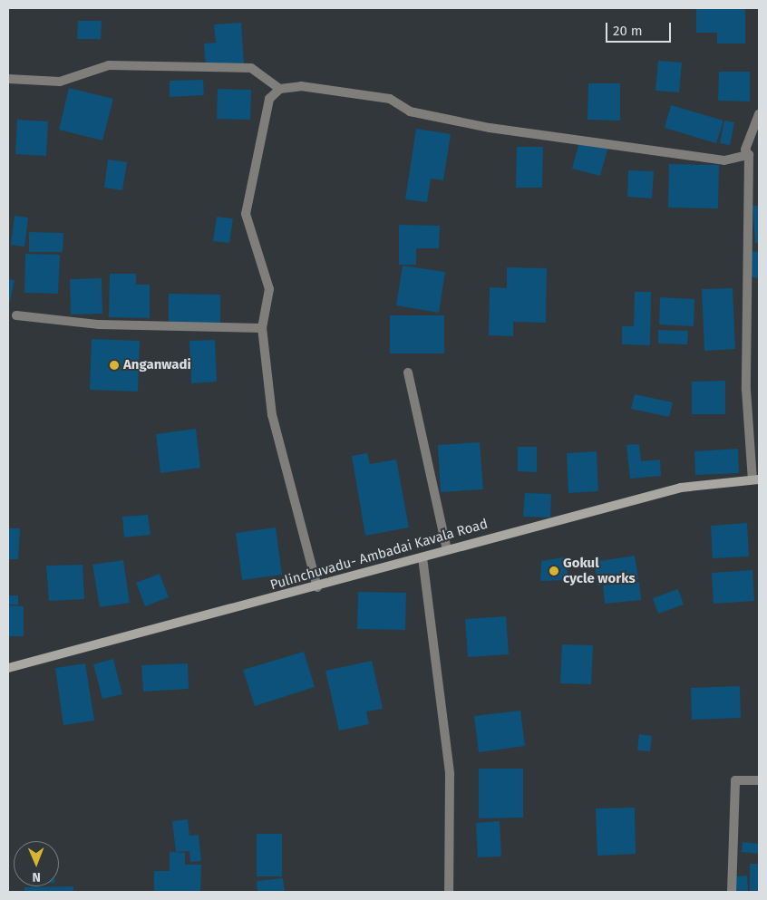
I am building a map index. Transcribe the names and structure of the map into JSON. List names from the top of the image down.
{
  "streets": {
    "street": ["Pulinchuvadu- Ambadai Kavala Road"]
  },
  "places": ["Anganwadi", "Gokul cycle works"],
  "scale_bar": "20 m",
  "north": "bottom"
}
